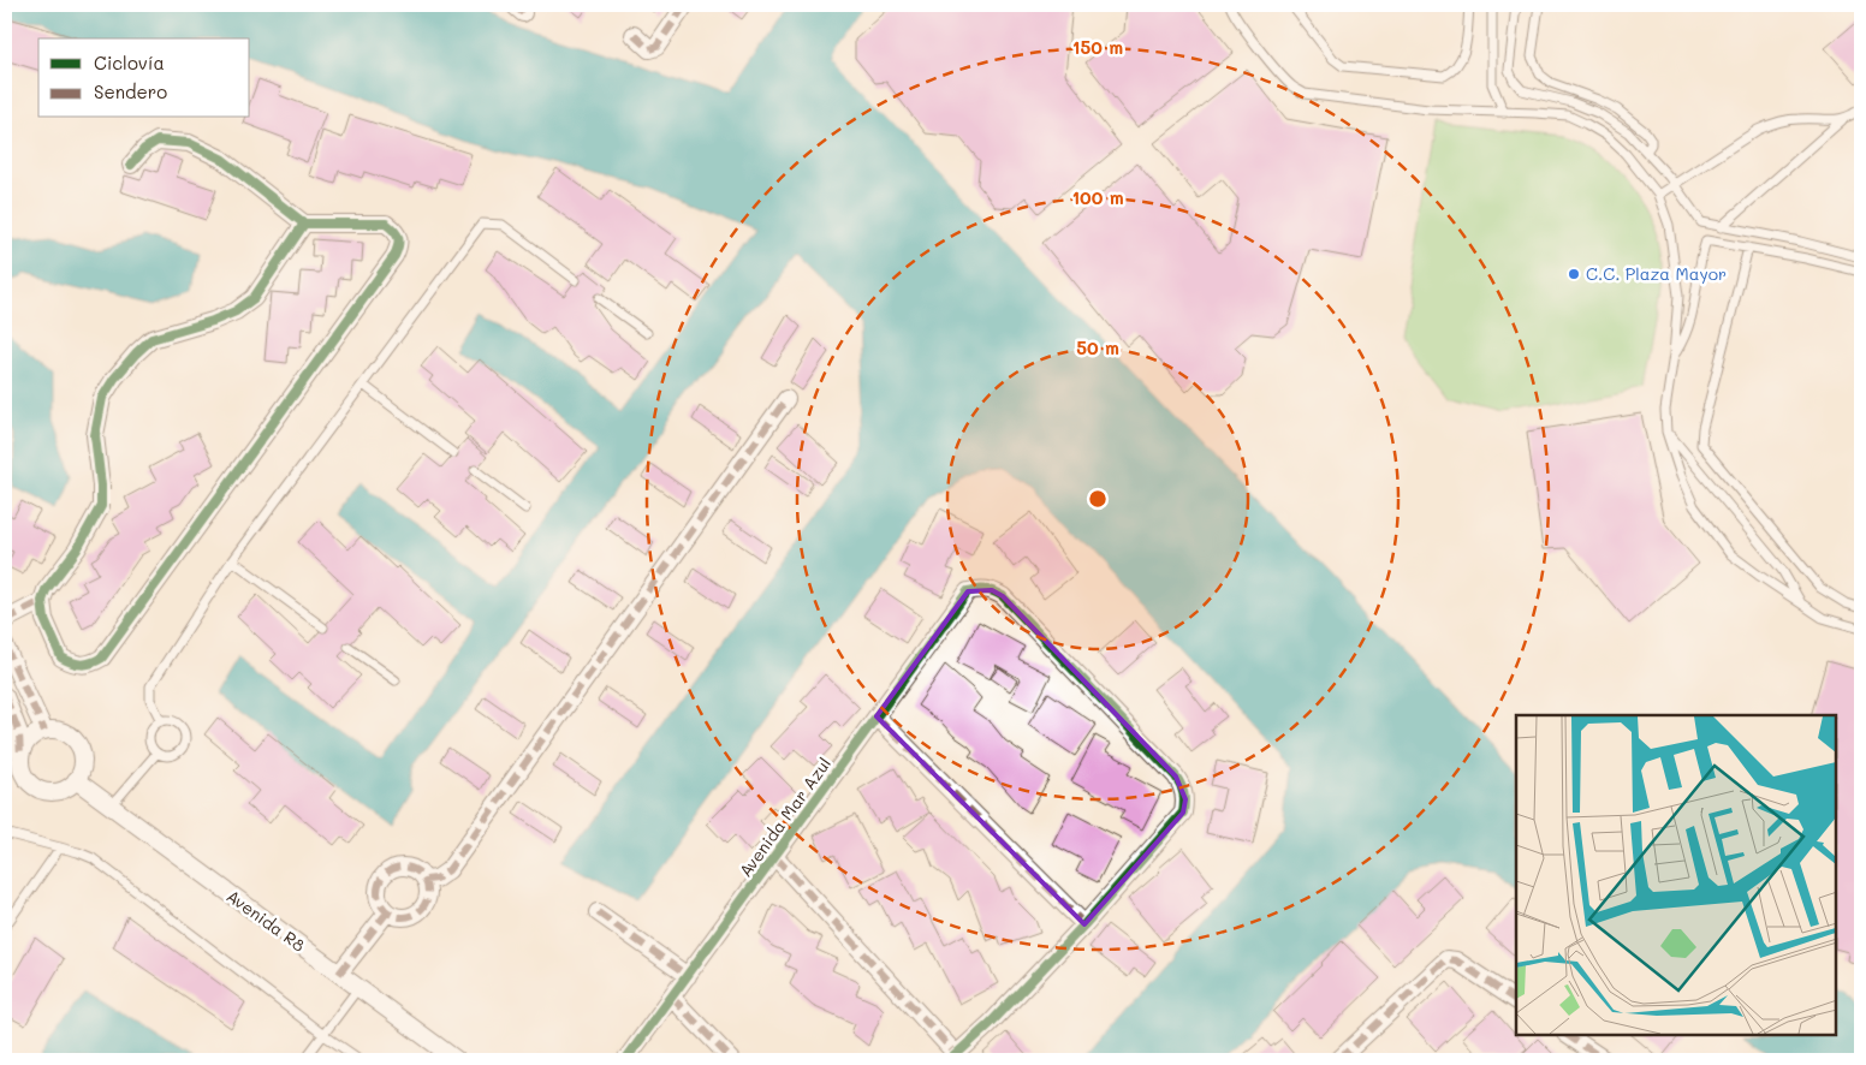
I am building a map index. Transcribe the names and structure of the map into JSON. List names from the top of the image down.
{
  "streets": {
    "street": ["Avenida Mar Azul", "Avenida R8"]
  },
  "places": ["C.C. Plaza Mayor"],
  "legend": ["Ciclovía", "Sendero"],
  "rings": ["150 m", "100 m", "50 m"]
}
